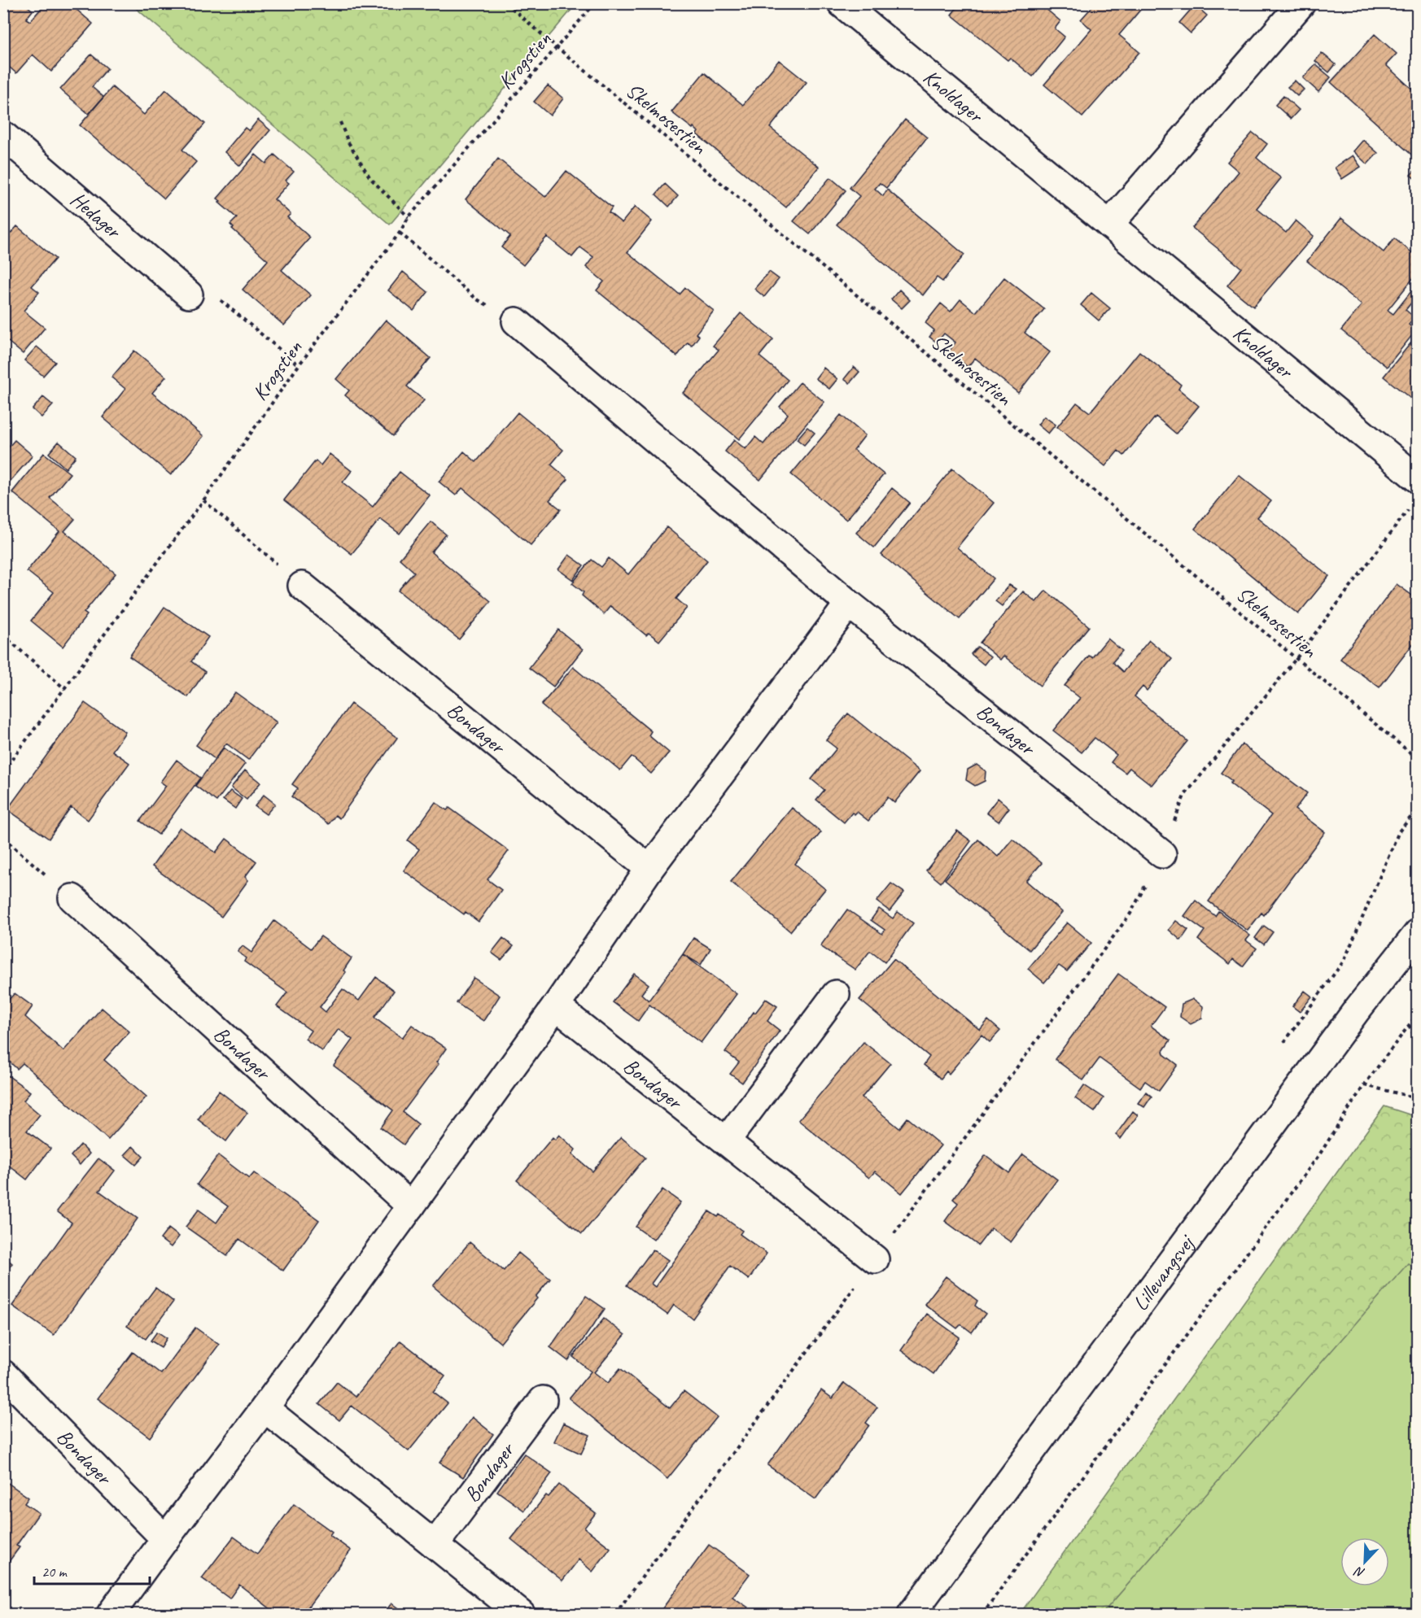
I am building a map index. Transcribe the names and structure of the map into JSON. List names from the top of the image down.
{
  "streets": {
    "street": [
      "Knoldager",
      "Hedager",
      "Bondager",
      "Lillevangsvej"
    ],
    "path": ["Krogstien", "Skelmosestien"]
  },
  "crossings": [
    ["Krogstien", "Skelmosestien"]
  ],
  "scale_bar": "20 m",
  "north": "bottom left"
}
